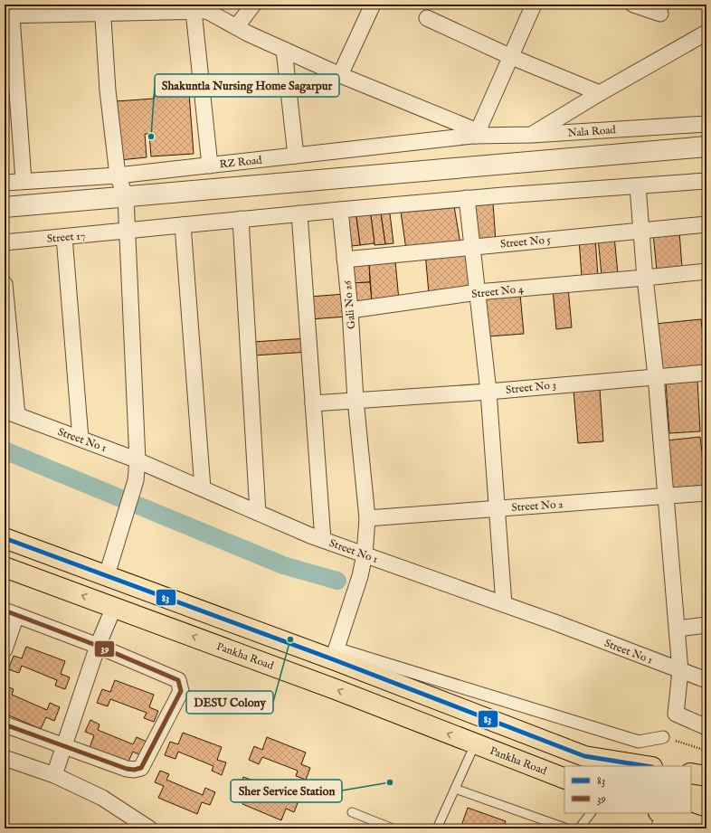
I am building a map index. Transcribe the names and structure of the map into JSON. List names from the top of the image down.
{
  "streets": {
    "main road": ["Pankha Road"],
    "street": [
      "Nala Road",
      "RZ Road",
      "Street 17",
      "Street No 5",
      "Street No 4",
      "Gali No 26",
      "Street No 3",
      "Street No 1",
      "Street No 2"
    ]
  },
  "crossings": [
    ["Nala Road", "RZ Road"],
    ["Street 17", "Gali No 26"],
    ["Street No 5", "Gali No 26"],
    ["Street No 4", "Gali No 26"],
    ["Gali No 26", "Street No 3"]
  ],
  "places": ["Shakuntla Nursing Home Sagarpur", "DESU Colony", "Sher Service Station"],
  "lines": ["transit line 83", "transit line 39"],
  "legend": ["83", "39"]
}
